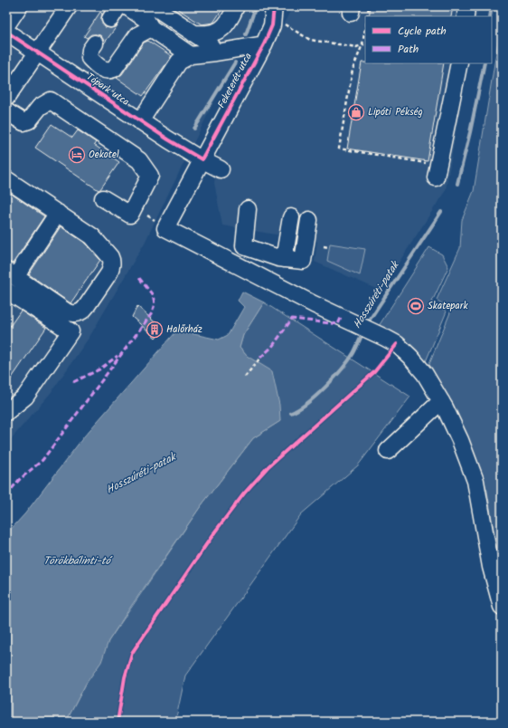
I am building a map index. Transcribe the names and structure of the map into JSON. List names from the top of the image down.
{
  "streets": {
    "street": ["Feketerét utca", "Tópark utca"]
  },
  "crossings": [
    ["Feketerét utca", "Tópark utca"]
  ],
  "water": ["Hosszúréti-patak", "Törökbálinti-tó"],
  "places": {
    "shop": ["Lipóti Pékség"],
    "hotel": ["Oekotel"],
    "sports": ["Skatepark"],
    "building": ["Halőrház"]
  },
  "legend": ["Cycle path", "Path"]
}
